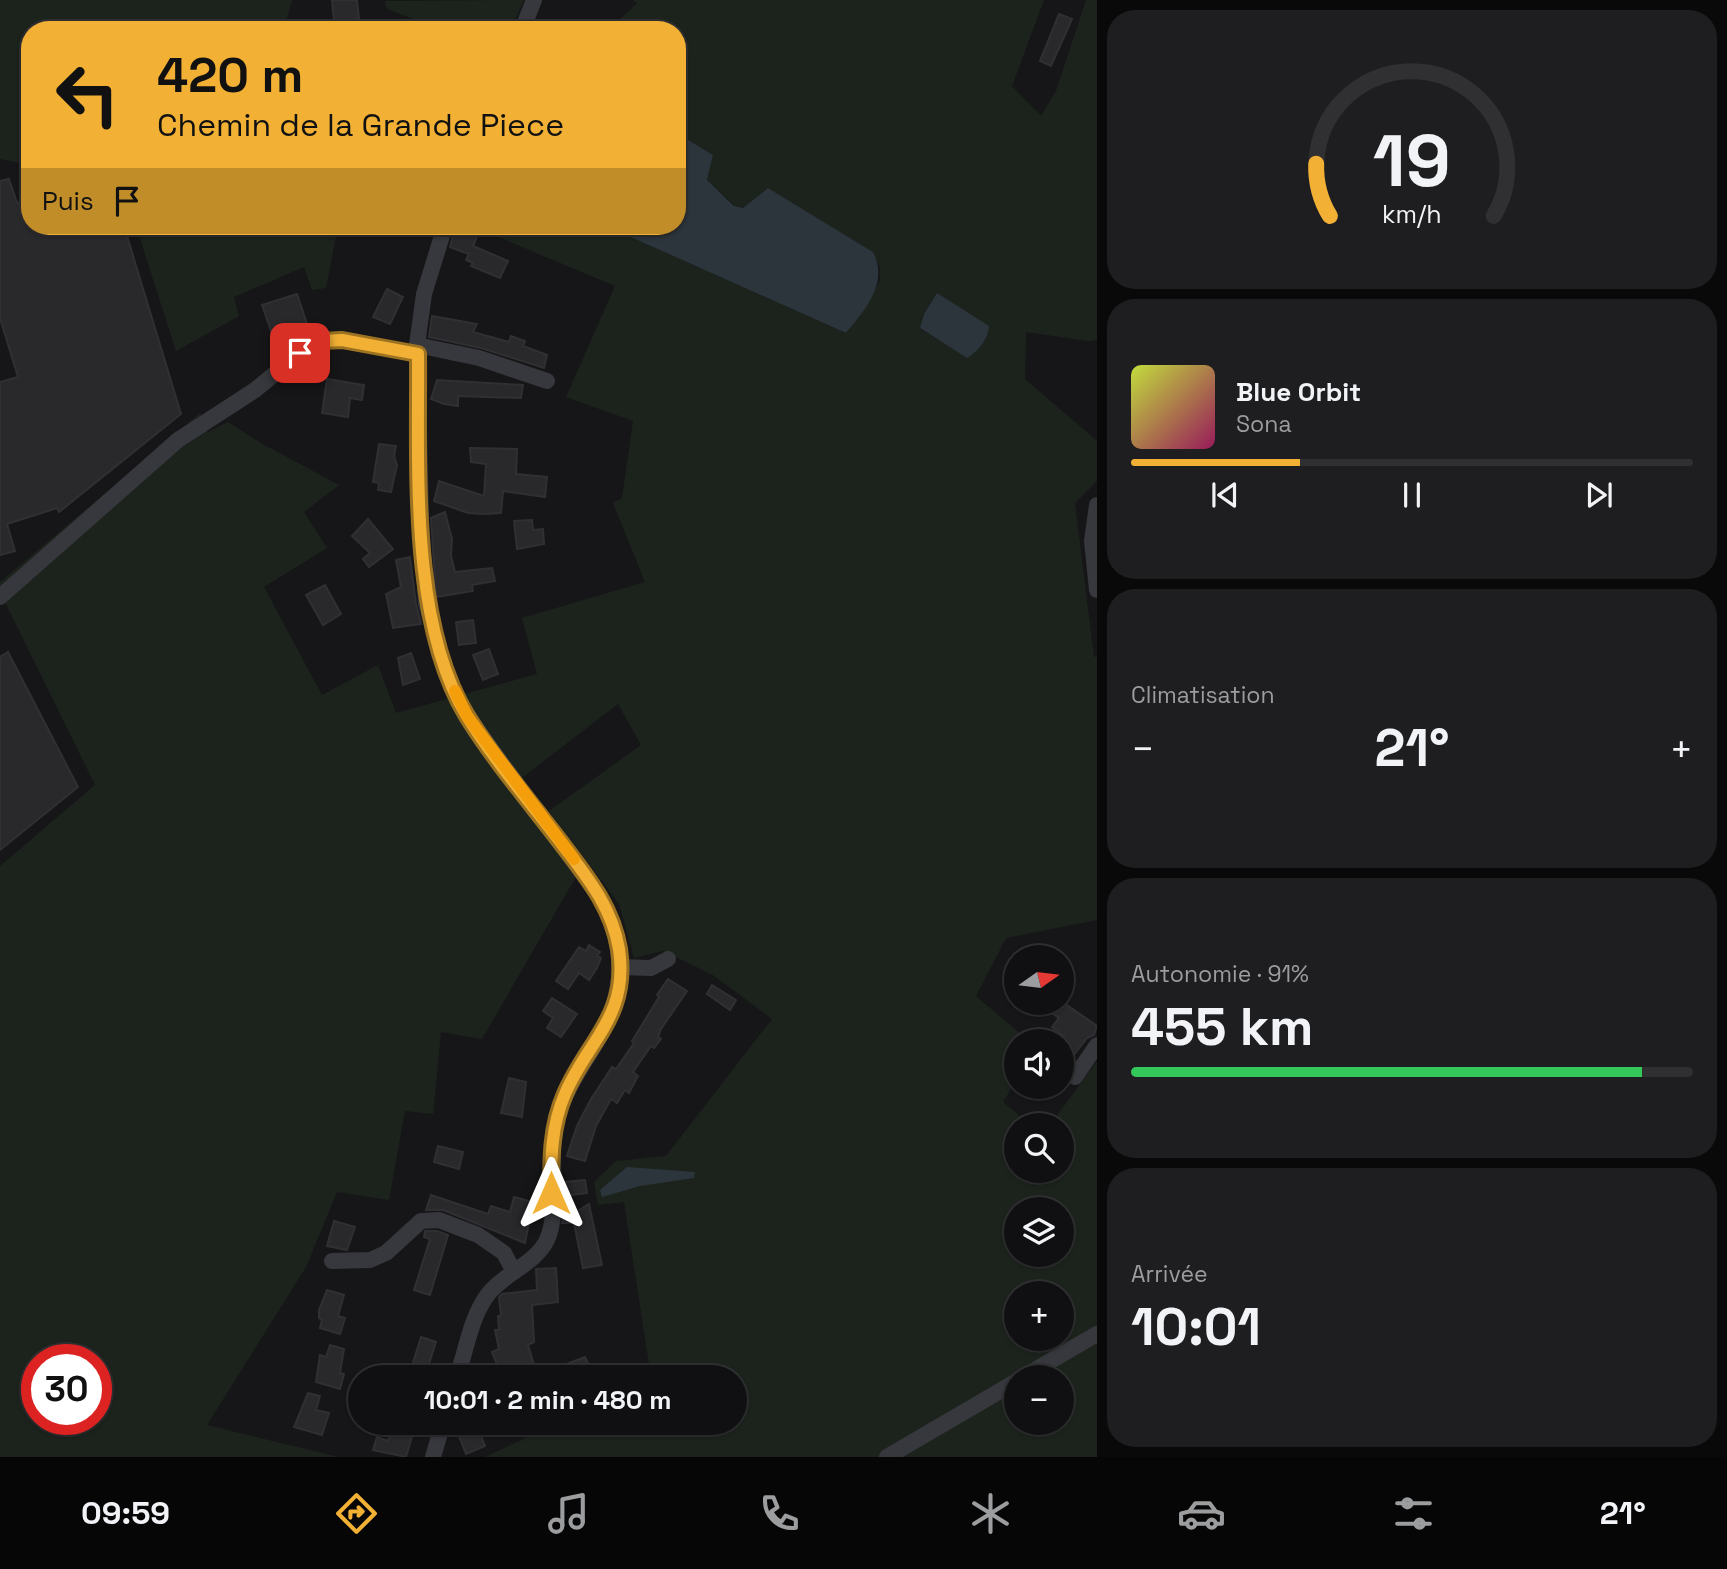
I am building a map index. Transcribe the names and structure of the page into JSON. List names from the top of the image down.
{
  "north": "right",
  "page": {
    "turn": ["420 m", "Chemin de la Grande Piece"],
    "then": "Puis",
    "song": ["Blue Orbit", "Sona"],
    "tile": [
      "Climatisation",
      ["Autonomie · 91%", "455 km"],
      ["Arrivée", "10:01"]
    ],
    "heat": ["−", "21°", "+"],
    "map_buttons": ["+", "−"],
    "limit": "30",
    "trip": "10:01 · 2 min · 480 m",
    "tabs": ["09:59", "21°"],
    "gauge": ["19", "km/h"]
  }
}
